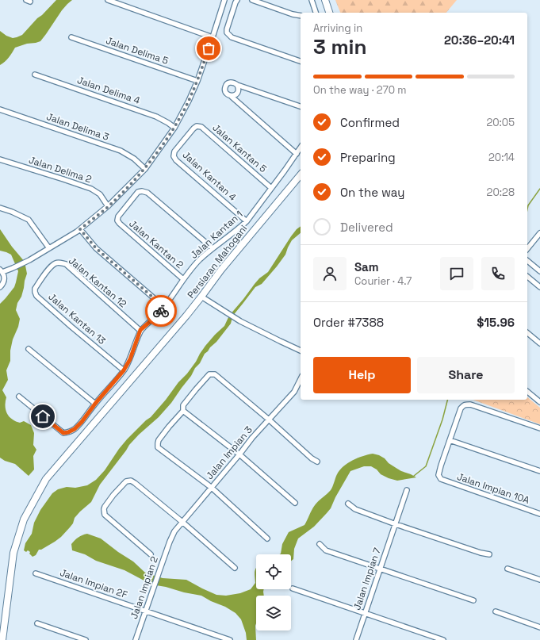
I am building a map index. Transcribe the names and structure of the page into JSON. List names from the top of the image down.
{
  "streets": {
    "main road": ["Persiaran Mahogani"],
    "street": [
      "Jalan Delima 5",
      "Jalan Delima 4",
      "Jalan Delima 3",
      "Jalan Kantan 5",
      "Jalan Delima 2",
      "Jalan Kantan 4",
      "Jalan Kantan 1",
      "Jalan Kantan 2",
      "Jalan Kantan 12",
      "Jalan Kantan 13",
      "Jalan Impian 3",
      "Jalan Impian 10A",
      "Jalan Impian 7",
      "Jalan Impian 2F",
      "Jalan Impian 2"
    ]
  },
  "crossings": [
    ["Jalan Kantan 5", "Jalan Kantan 4"],
    ["Jalan Kantan 5", "Jalan Kantan 1"],
    ["Jalan Kantan 4", "Jalan Kantan 1"],
    ["Jalan Kantan 1", "Jalan Kantan 2"],
    ["Jalan Kantan 1", "Jalan Kantan 12"],
    ["Jalan Kantan 12", "Jalan Kantan 13"],
    ["Jalan Impian 3", "Jalan Impian 2"],
    ["Jalan Impian 2F", "Jalan Impian 2"]
  ],
  "page": {
    "heading": ["3 min", "Arriving in", "20:36–20:41"],
    "panel": [
      "Sam",
      "Courier · 4.7",
      "Order #7388",
      "$15.96"
    ],
    "bar": "On the way · 270 m",
    "list": [
      ["Confirmed", "20:05"],
      ["Preparing", "20:14"],
      ["On the way", "20:28"],
      "Delivered"
    ],
    "buttons": ["Help", "Share"]
  }
}
